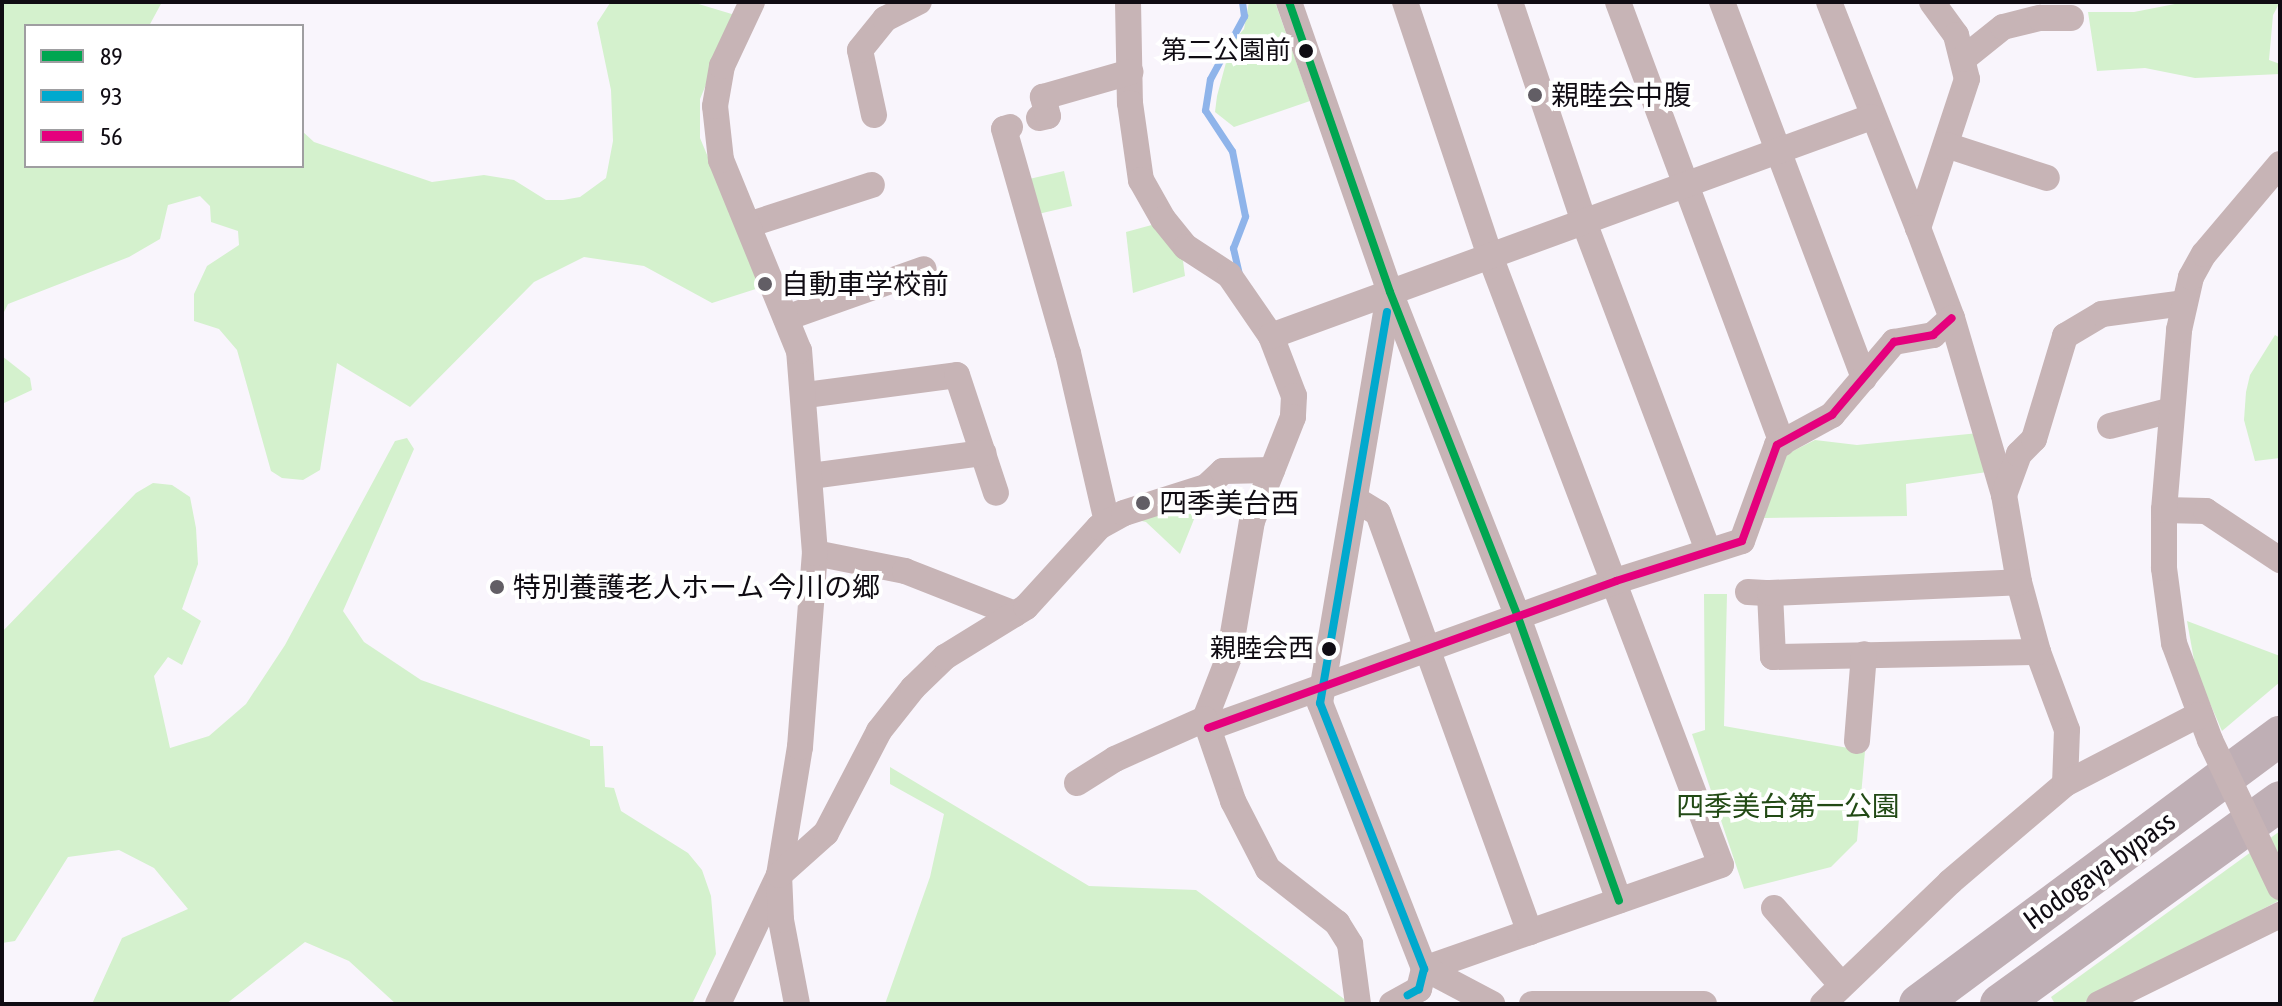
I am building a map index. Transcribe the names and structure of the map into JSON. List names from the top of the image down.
{
  "streets": {
    "highway": ["Hodogaya bypass"]
  },
  "parks": ["四季美台第一公園"],
  "places": [
    "第二公園前",
    "親睦会中腹",
    "自動車学校前",
    "四季美台西",
    "特別養護老人ホーム 今川の郷",
    "親睦会西"
  ],
  "lines": ["transit line 89", "transit line 93", "transit line 56"],
  "legend": ["89", "93", "56"]
}
